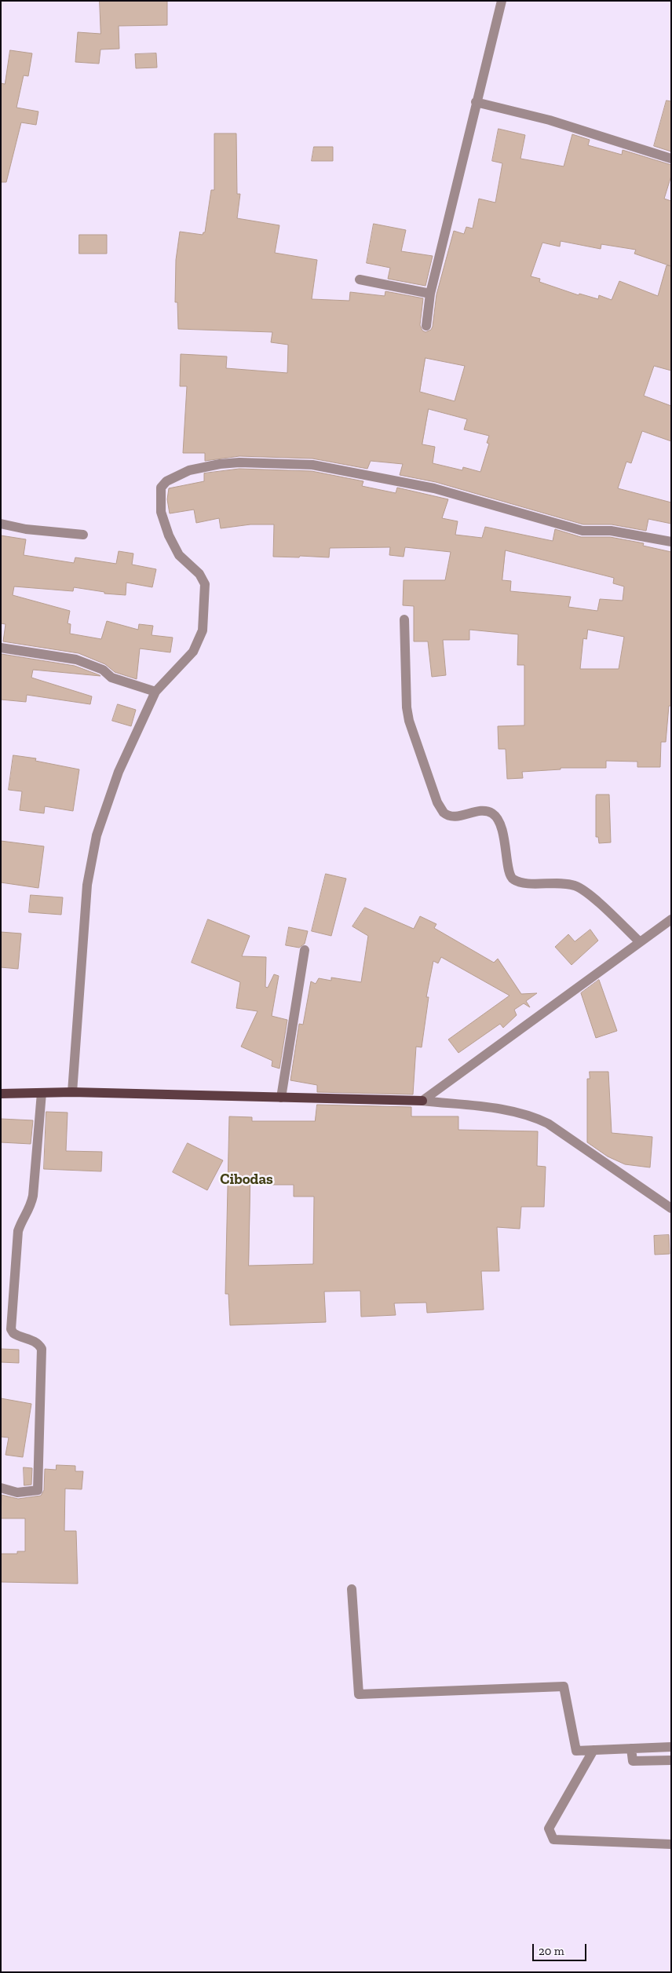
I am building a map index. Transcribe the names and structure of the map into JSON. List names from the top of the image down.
{
  "districts": ["Cibodas"],
  "scale_bar": "20 m"
}
